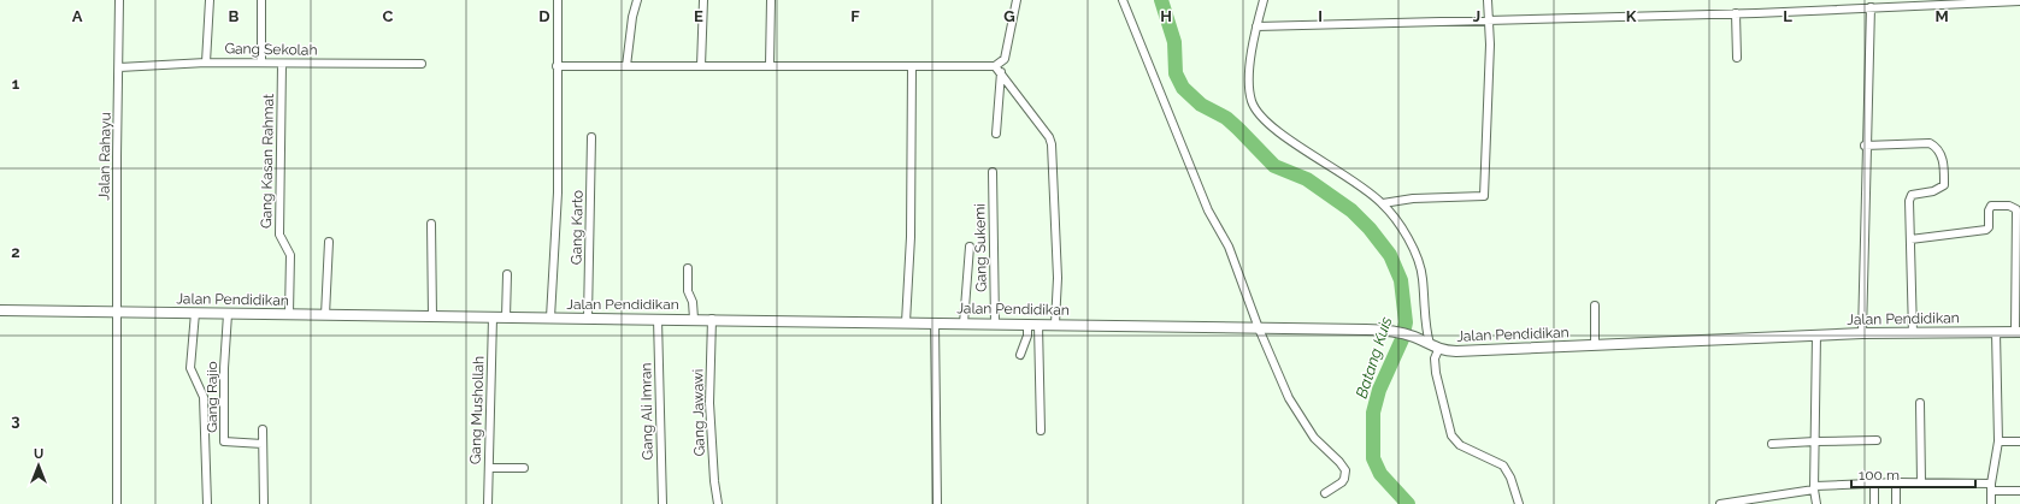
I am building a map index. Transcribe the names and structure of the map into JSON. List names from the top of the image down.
{
  "streets": {
    "main road": ["Jalan Pendidikan"],
    "street": [
      "Gang Sekolah",
      "Jalan Rahayu",
      "Gang Kasan Rahmat",
      "Gang Karto",
      "Gang Sukemi",
      "Gang Rajio",
      "Gang Mushollah",
      "Gang Ali Imran",
      "Gang Jawawi"
    ]
  },
  "crossings": [
    ["Gang Sekolah", "Jalan Rahayu"],
    ["Gang Sekolah", "Gang Kasan Rahmat"],
    ["Jalan Rahayu", "Jalan Pendidikan"],
    ["Gang Kasan Rahmat", "Jalan Pendidikan"],
    ["Gang Karto", "Jalan Pendidikan"],
    ["Gang Sukemi", "Jalan Pendidikan"],
    ["Jalan Pendidikan", "Gang Rajio"],
    ["Jalan Pendidikan", "Gang Mushollah"],
    ["Jalan Pendidikan", "Gang Ali Imran"],
    ["Jalan Pendidikan", "Gang Jawawi"]
  ],
  "water": ["Batang Kuis"],
  "scale_bar": "100 m",
  "north": "top",
  "grid": {
    "columns": [
      "A",
      "B",
      "C",
      "D",
      "E",
      "F",
      "G",
      "H",
      "I",
      "J",
      "K",
      "L",
      "M"
    ],
    "rows": ["1", "2", "3"]
  }
}
